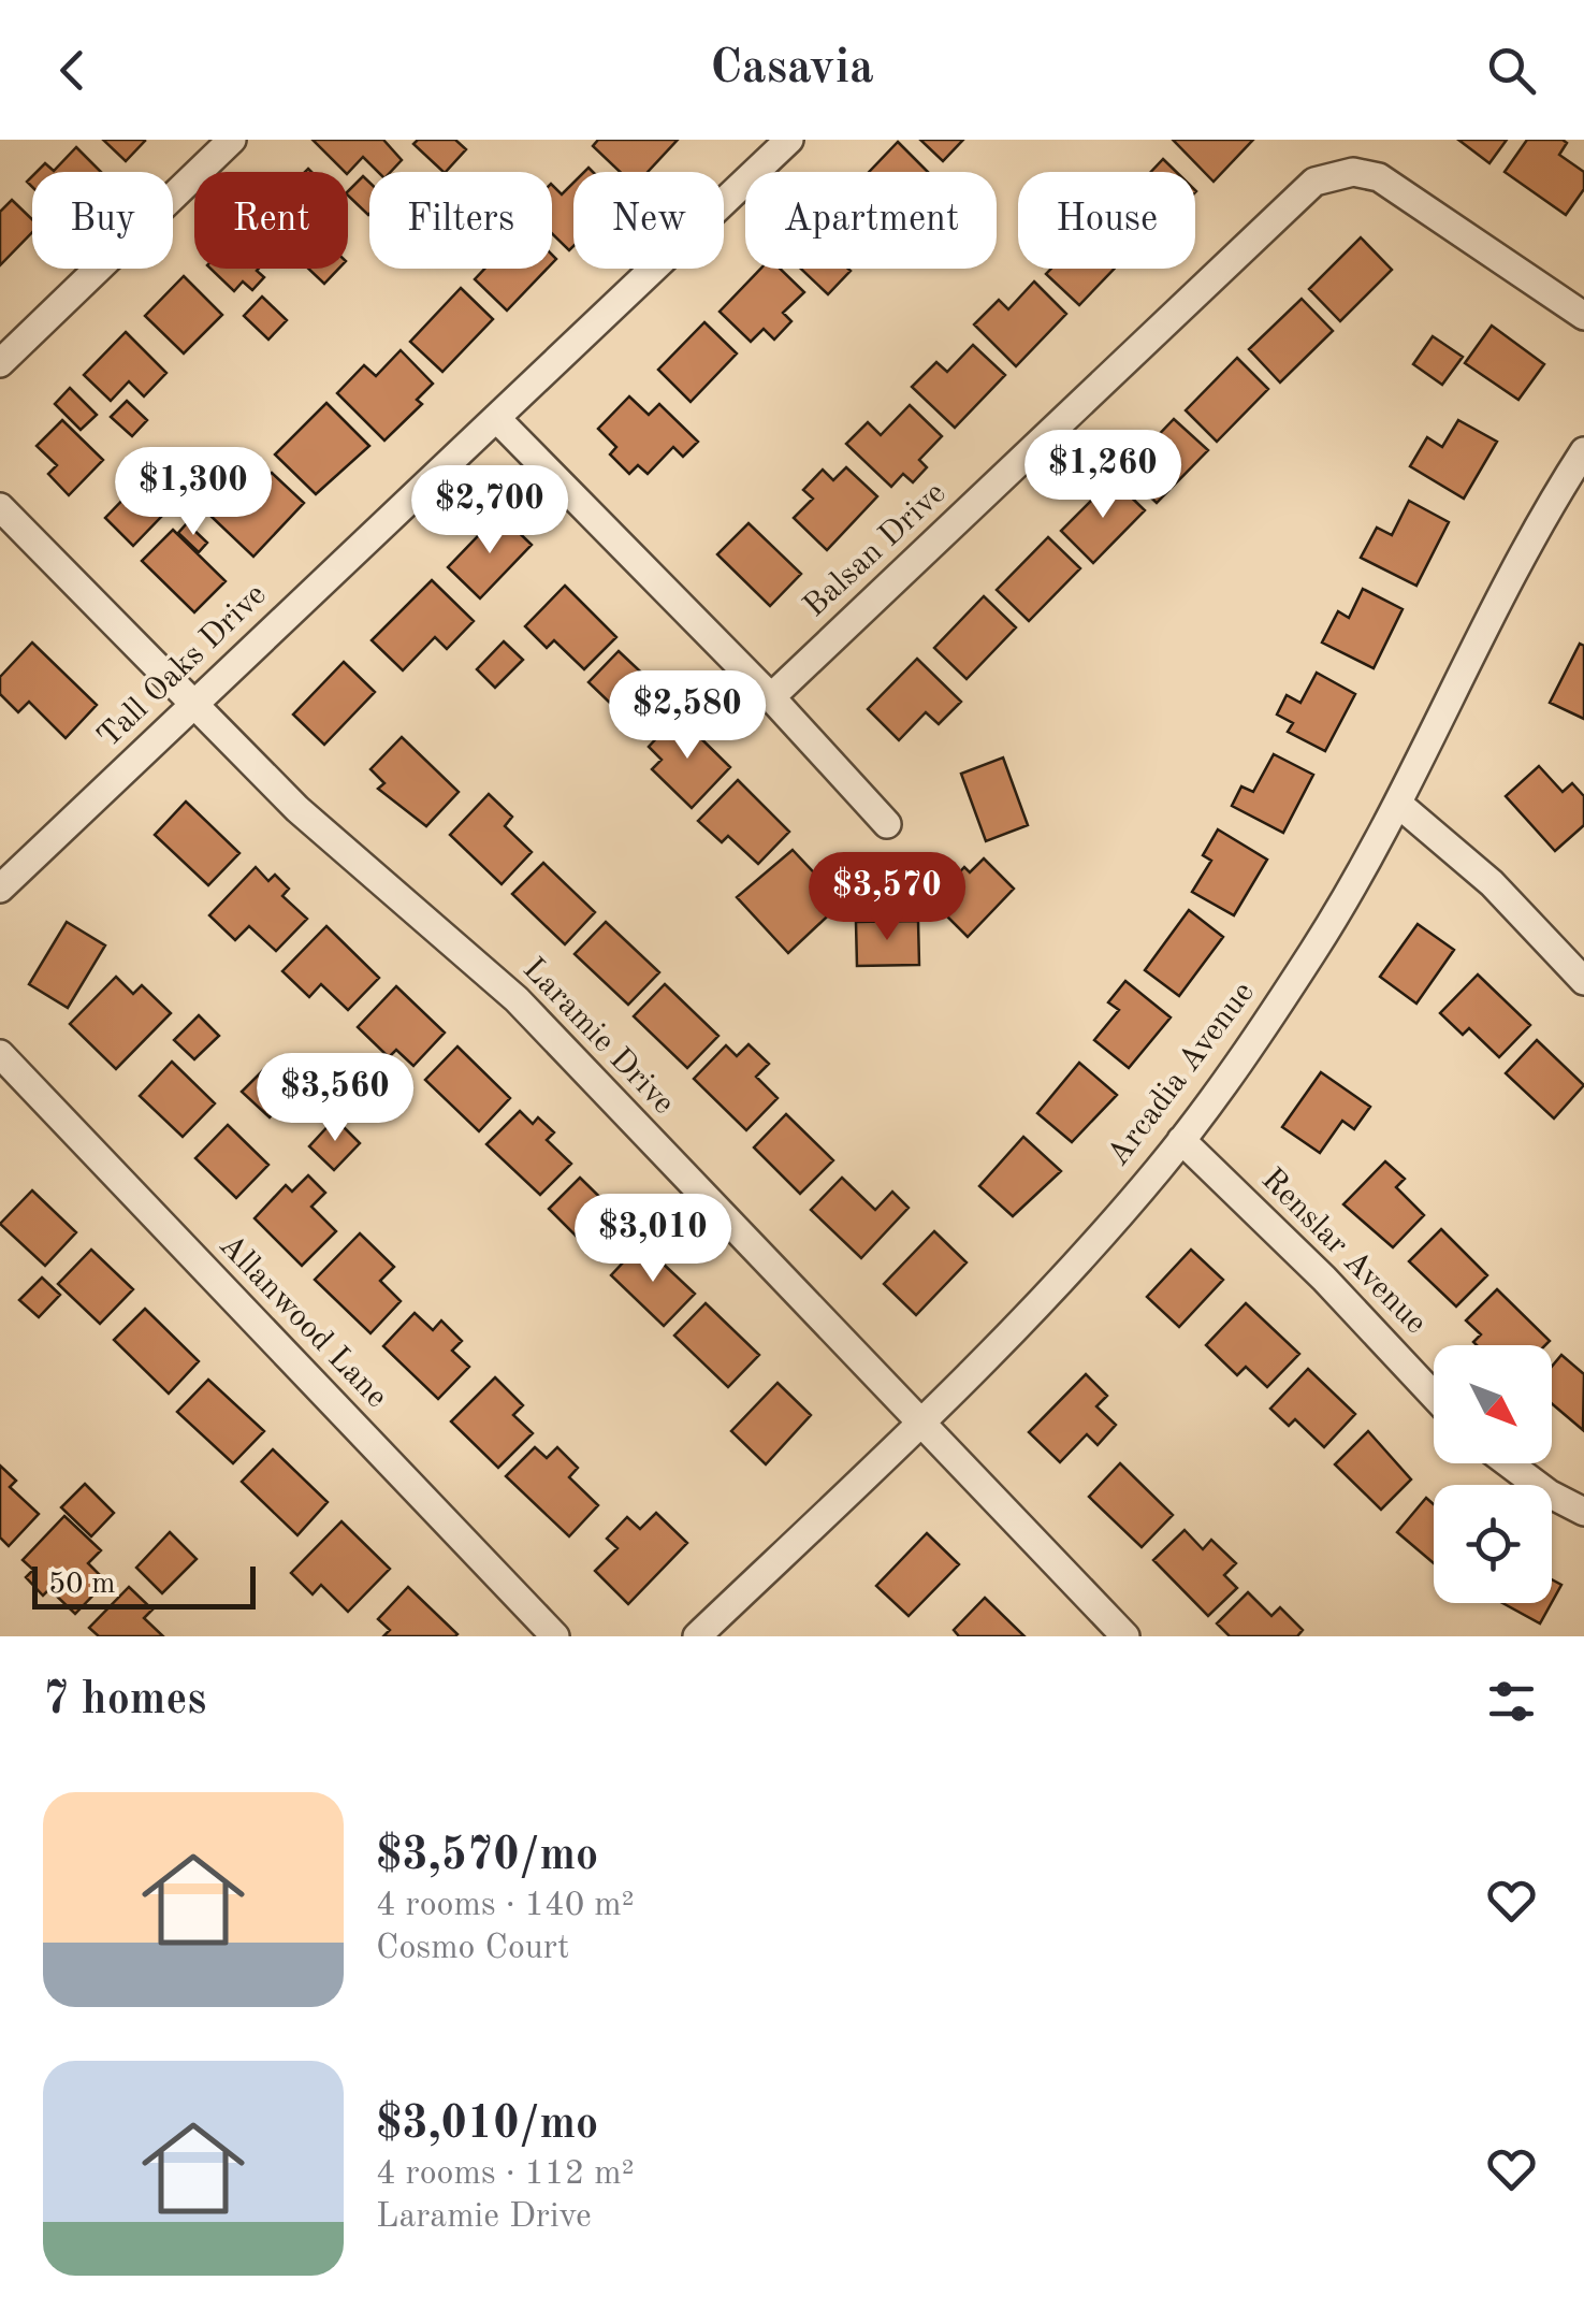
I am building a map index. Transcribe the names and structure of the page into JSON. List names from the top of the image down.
{
  "streets": {
    "street": [
      "Balsan Drive",
      "Tall Oaks Drive",
      "Laramie Drive",
      "Arcadia Avenue",
      "Renslar Avenue",
      "Allanwood Lane"
    ]
  },
  "crossings": [
    ["Tall Oaks Drive", "Laramie Drive"],
    ["Laramie Drive", "Arcadia Avenue"],
    ["Arcadia Avenue", "Renslar Avenue"]
  ],
  "scale_bar": "50 m",
  "north": "bottom right",
  "page": {
    "header": "Casavia",
    "chip": [
      "Buy",
      "Rent",
      "Filters",
      "New",
      "Apartment",
      "House"
    ],
    "price": [
      "$1,260",
      "$1,300",
      "$2,700",
      "$2,580",
      "$3,570",
      "$3,560",
      "$3,010"
    ],
    "scale": "50 m",
    "heading": "7 homes",
    "list": [
      {
        "name": "$3,570/mo",
        "note": "4 rooms · 140 m² · Cosmo Court"
      },
      {
        "name": "$3,010/mo",
        "note": "4 rooms · 112 m² · Laramie Drive"
      }
    ]
  }
}
